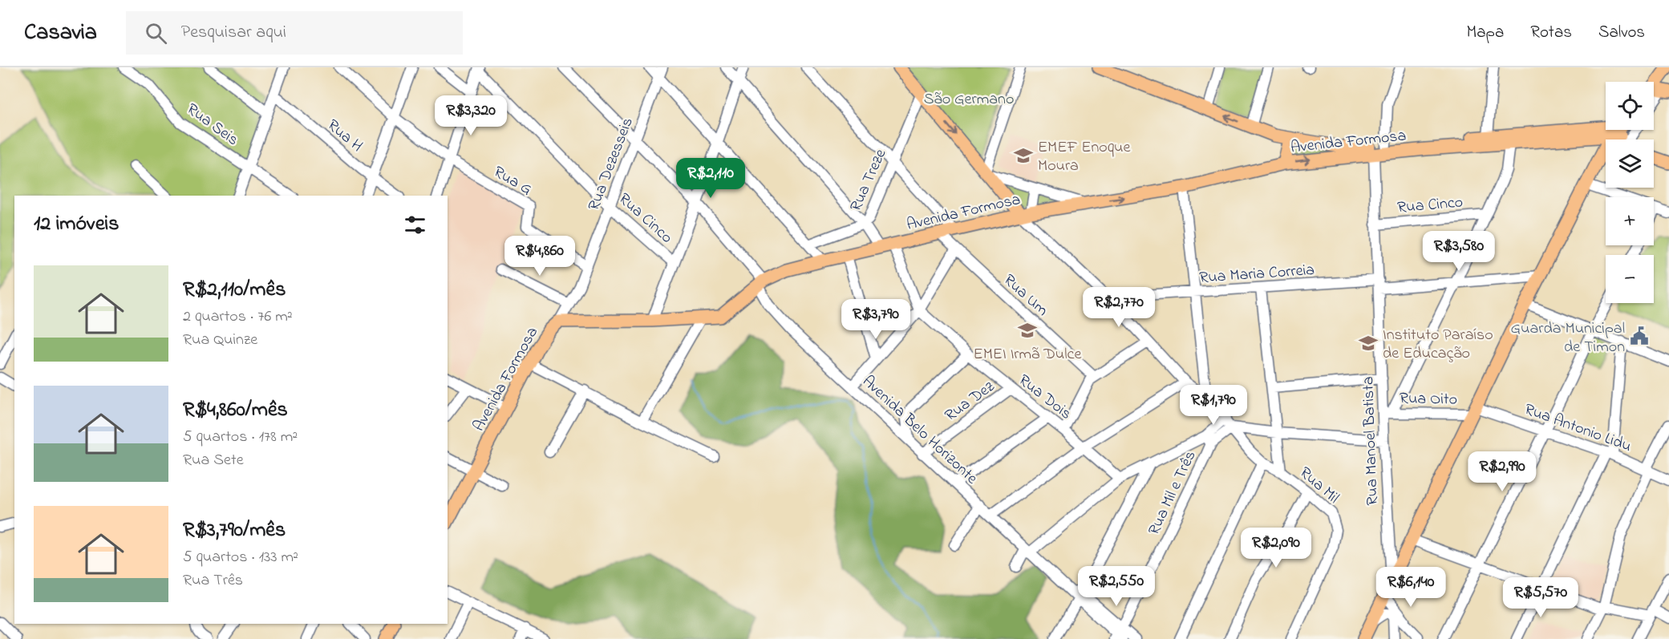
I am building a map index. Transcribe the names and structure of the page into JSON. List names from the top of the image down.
{
  "streets": {
    "main road": ["Avenida Formosa"],
    "street": [
      "Rua Seis",
      "Rua H",
      "Rua Dezesseis",
      "Rua G",
      "Rua Treze",
      "Rua Cinco",
      "Rua Maria Correia",
      "Rua Um",
      "Rua Dois",
      "Rua Oito",
      "Rua Dez",
      "Rua Antonio Lidu",
      "Avenida Belo Horizonte",
      "Rua Manoel Batista",
      "Rua Mil",
      "Rua Mil e Três"
    ]
  },
  "crossings": [
    ["Avenida Formosa", "Rua Dezesseis"],
    ["Avenida Formosa", "Rua Um"],
    ["Avenida Formosa", "Rua Dois"],
    ["Avenida Formosa", "Avenida Belo Horizonte"],
    ["Avenida Formosa", "Rua Manoel Batista"],
    ["Avenida Formosa", "Rua Mil"],
    ["Rua Dezesseis", "Rua G"],
    ["Rua Dezesseis", "Rua Cinco"],
    ["Rua Dezesseis", "Avenida Belo Horizonte"],
    ["Rua Cinco", "Rua Manoel Batista"],
    ["Rua Maria Correia", "Rua Manoel Batista"],
    ["Rua Maria Correia", "Rua Mil"],
    ["Rua Dois", "Rua Dez"],
    ["Rua Dois", "Rua Mil e Três"],
    ["Rua Oito", "Rua Antonio Lidu"],
    ["Rua Oito", "Rua Manoel Batista"],
    ["Rua Dez", "Avenida Belo Horizonte"],
    ["Avenida Belo Horizonte", "Rua Mil e Três"],
    ["Rua Mil", "Rua Mil e Três"]
  ],
  "parks": ["São Germano"],
  "places": {
    "school or university": ["EMEF Enoque Moura", "EMEI Irmã Dulce", "Instituto Paraíso de Educação"],
    "public building": ["Guarda Municipal de Timon"]
  },
  "page": {
    "header": "Casavia",
    "search": "Pesquisar aqui",
    "nav": ["Mapa", "Rotas", "Salvos"],
    "map_buttons": ["+", "−"],
    "price": [
      "R$3,320",
      "R$2,110",
      "R$3,580",
      "R$4,860",
      "R$2,770",
      "R$3,790",
      "R$1,790",
      "R$2,990",
      "R$2,090",
      "R$2,550",
      "R$6,140",
      "R$5,570"
    ],
    "heading": "12 imóveis",
    "list": [
      {
        "name": "R$2,110/mês",
        "note": "2 quartos · 76 m² · Rua Quinze"
      },
      {
        "name": "R$4,860/mês",
        "note": "5 quartos · 178 m² · Rua Sete"
      },
      {
        "name": "R$3,790/mês",
        "note": "5 quartos · 133 m² · Rua Três"
      }
    ]
  }
}
